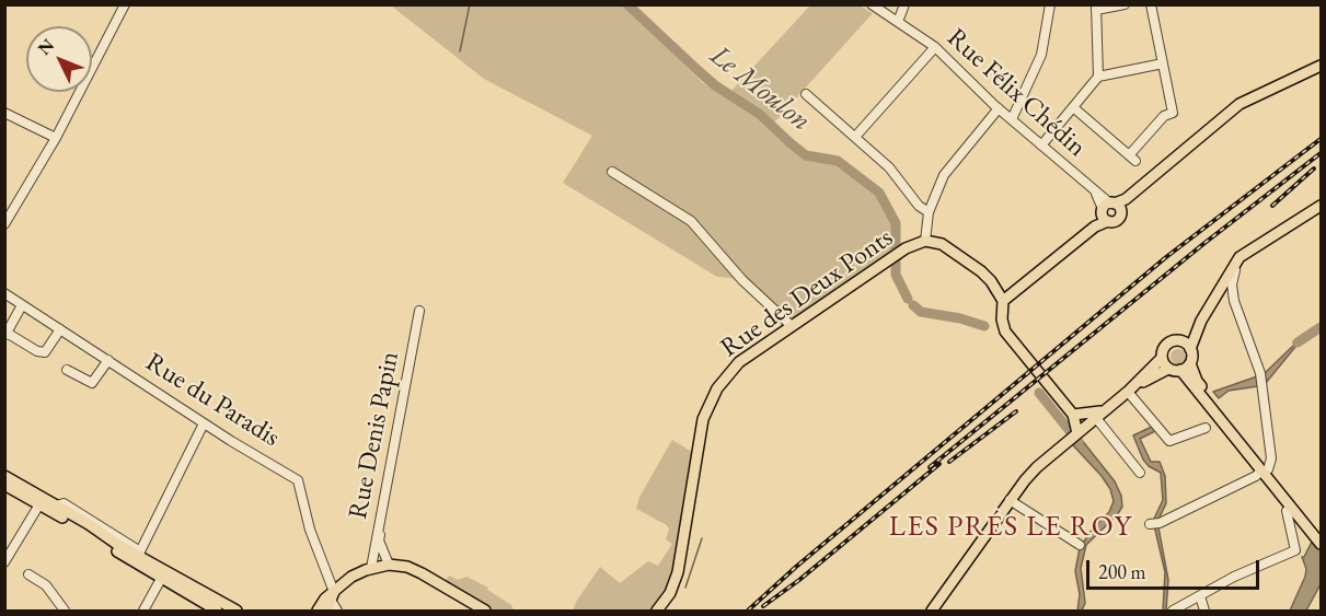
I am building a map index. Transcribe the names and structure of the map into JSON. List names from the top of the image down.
{
  "streets": {
    "main road": ["Rue des Deux Ponts"],
    "street": ["Rue Félix Chédin", "Rue du Paradis", "Rue Denis Papin"]
  },
  "districts": ["LES PRÉS LE ROY"],
  "water": ["Le Moulon"],
  "scale_bar": "200 m",
  "north": "top left"
}
